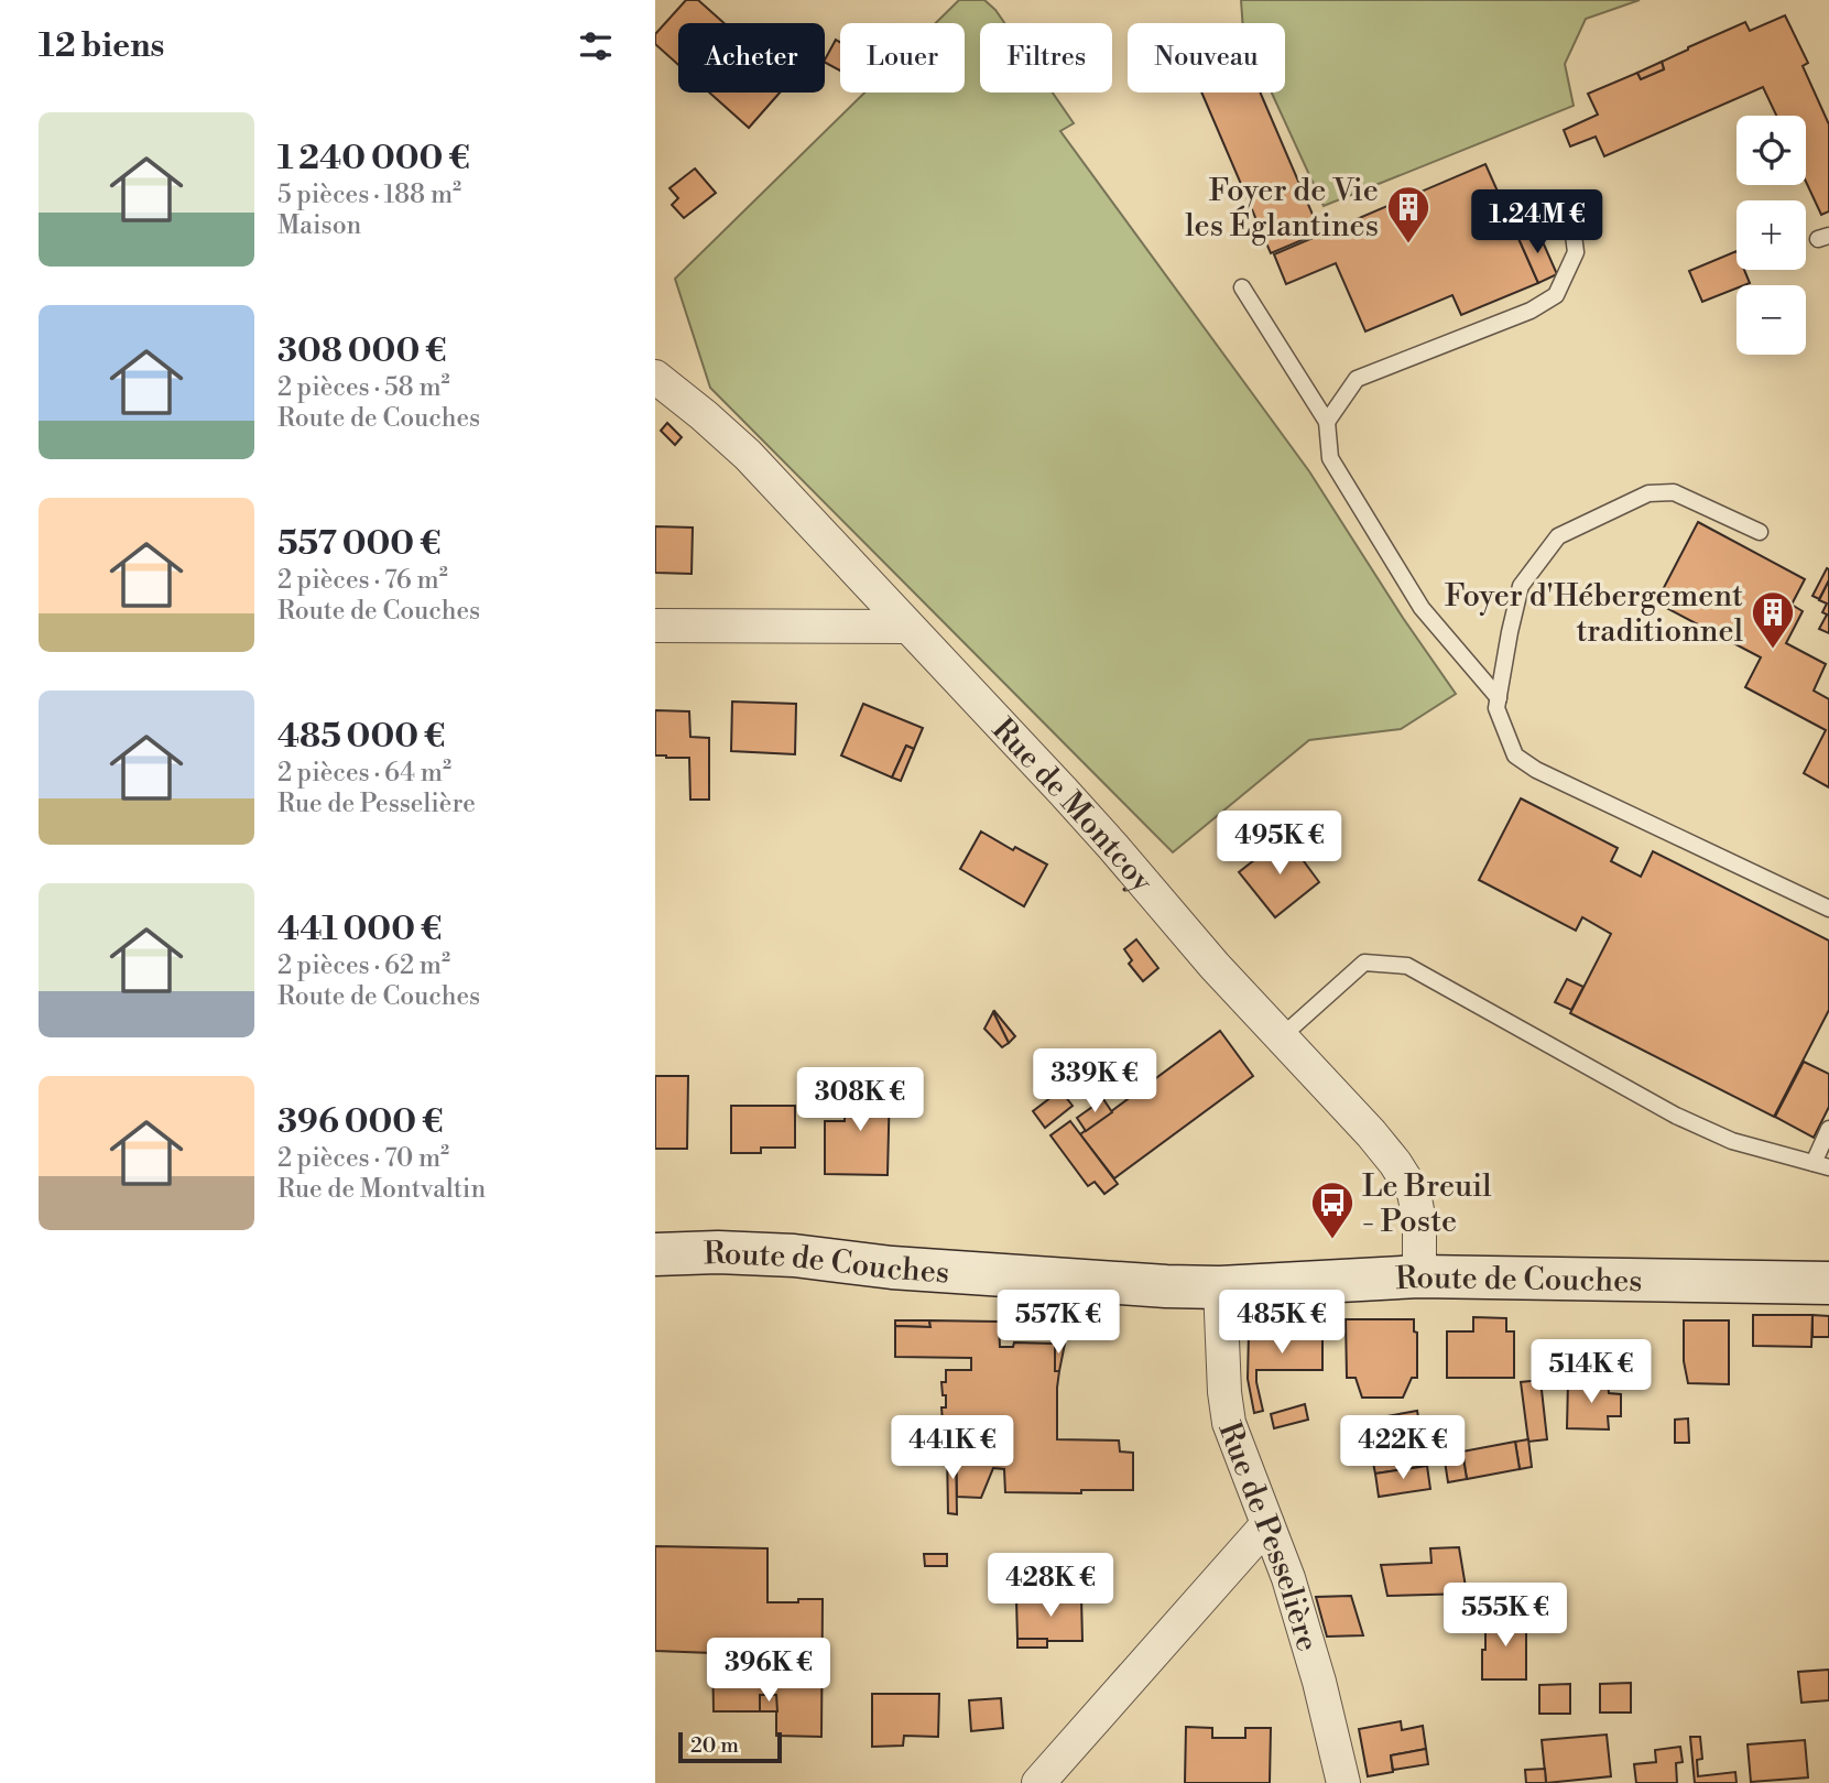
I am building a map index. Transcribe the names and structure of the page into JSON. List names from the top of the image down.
{
  "streets": {
    "main road": ["Route de Couches"],
    "street": ["Rue de Montcoy", "Rue de Pesselière"]
  },
  "crossings": [
    ["Rue de Montcoy", "Route de Couches"],
    ["Route de Couches", "Rue de Pesselière"]
  ],
  "places": {
    "building": ["Foyer de Vie les Églantines", "Foyer d'Hébergement traditionnel"],
    "bus stop": ["Le Breuil - Poste"]
  },
  "scale_bar": "20 m",
  "page": {
    "heading": "12 biens",
    "chip": [
      "Acheter",
      "Louer",
      "Filtres",
      "Nouveau"
    ],
    "list": [
      {
        "name": "1 240 000 €",
        "note": "5 pièces · 188 m² · Maison"
      },
      {
        "name": "308 000 €",
        "note": "2 pièces · 58 m² · Route de Couches"
      },
      {
        "name": "557 000 €",
        "note": "2 pièces · 76 m² · Route de Couches"
      },
      {
        "name": "485 000 €",
        "note": "2 pièces · 64 m² · Rue de Pesselière"
      },
      {
        "name": "441 000 €",
        "note": "2 pièces · 62 m² · Route de Couches"
      },
      {
        "name": "396 000 €",
        "note": "2 pièces · 70 m² · Rue de Montvaltin"
      }
    ],
    "map_buttons": ["+", "−"],
    "price": [
      "1.24M €",
      "495K €",
      "339K €",
      "308K €",
      "557K €",
      "485K €",
      "514K €",
      "441K €",
      "422K €",
      "428K €",
      "555K €",
      "396K €"
    ],
    "scale": "20 m"
  }
}
